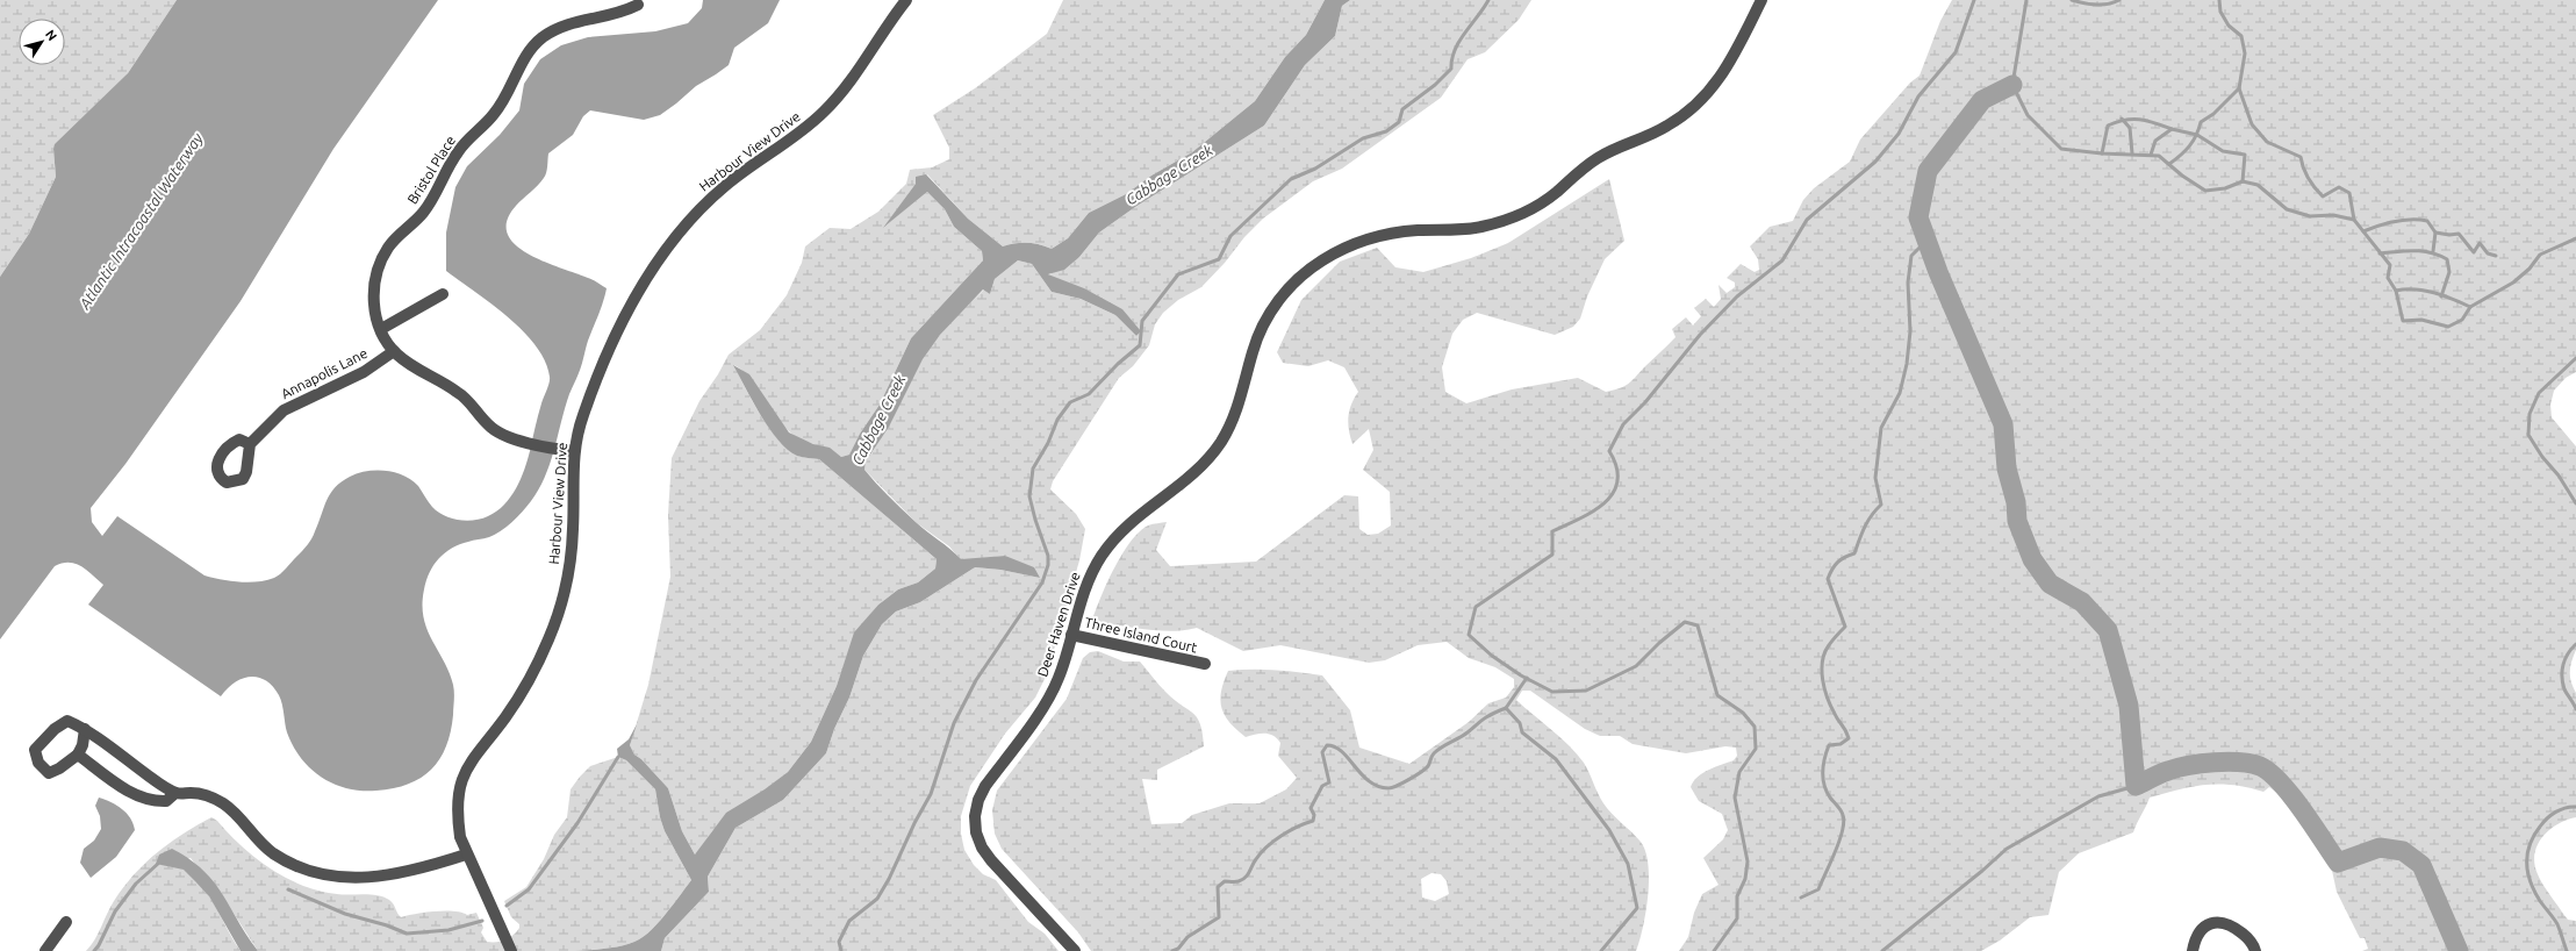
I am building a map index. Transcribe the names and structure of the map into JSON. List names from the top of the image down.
{
  "streets": {
    "street": [
      "Harbour View Drive",
      "Bristol Place",
      "Annapolis Lane",
      "Deer Haven Drive",
      "Three Island Court"
    ]
  },
  "crossings": [
    ["Harbour View Drive", "Bristol Place"],
    ["Bristol Place", "Annapolis Lane"],
    ["Deer Haven Drive", "Three Island Court"]
  ],
  "water": ["Cabbage Creek", "Atlantic Intracoastal Waterway"],
  "north": "top right"
}
